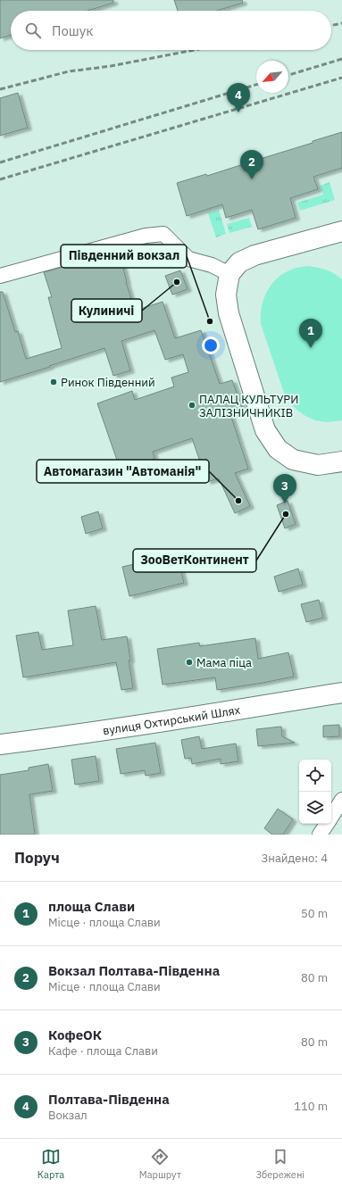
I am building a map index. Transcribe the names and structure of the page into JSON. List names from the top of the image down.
{
  "streets": {
    "main road": ["вулиця Охтирський Шлях"]
  },
  "places": [
    "Кулиничі",
    "Південний вокзал",
    "Ринок Південний",
    "ПАЛАЦ КУЛЬТУРИ ЗАЛIЗНИЧНИКIВ",
    "Автомагазин \"Автоманія\"",
    "ЗооВетКонтинент",
    "Мама піца"
  ],
  "north": "bottom left",
  "page": {
    "search": "Пошук",
    "pins": [
      "4",
      "2",
      "1",
      "3"
    ],
    "heading": ["Поруч", "Знайдено: 4"],
    "list": [
      {
        "mark": "1",
        "name": "площа Слави",
        "note": "Місце · площа Слави",
        "value": "50 m"
      },
      {
        "mark": "2",
        "name": "Вокзал Полтава-Південна",
        "note": "Місце · площа Слави",
        "value": "80 m"
      },
      {
        "mark": "3",
        "name": "КофеОК",
        "note": "Кафе · площа Слави",
        "value": "80 m"
      },
      {
        "mark": "4",
        "name": "Полтава-Південна",
        "note": "Вокзал",
        "value": "110 m"
      }
    ],
    "nav": ["Карта", "Маршрут", "Збережені"]
  }
}
